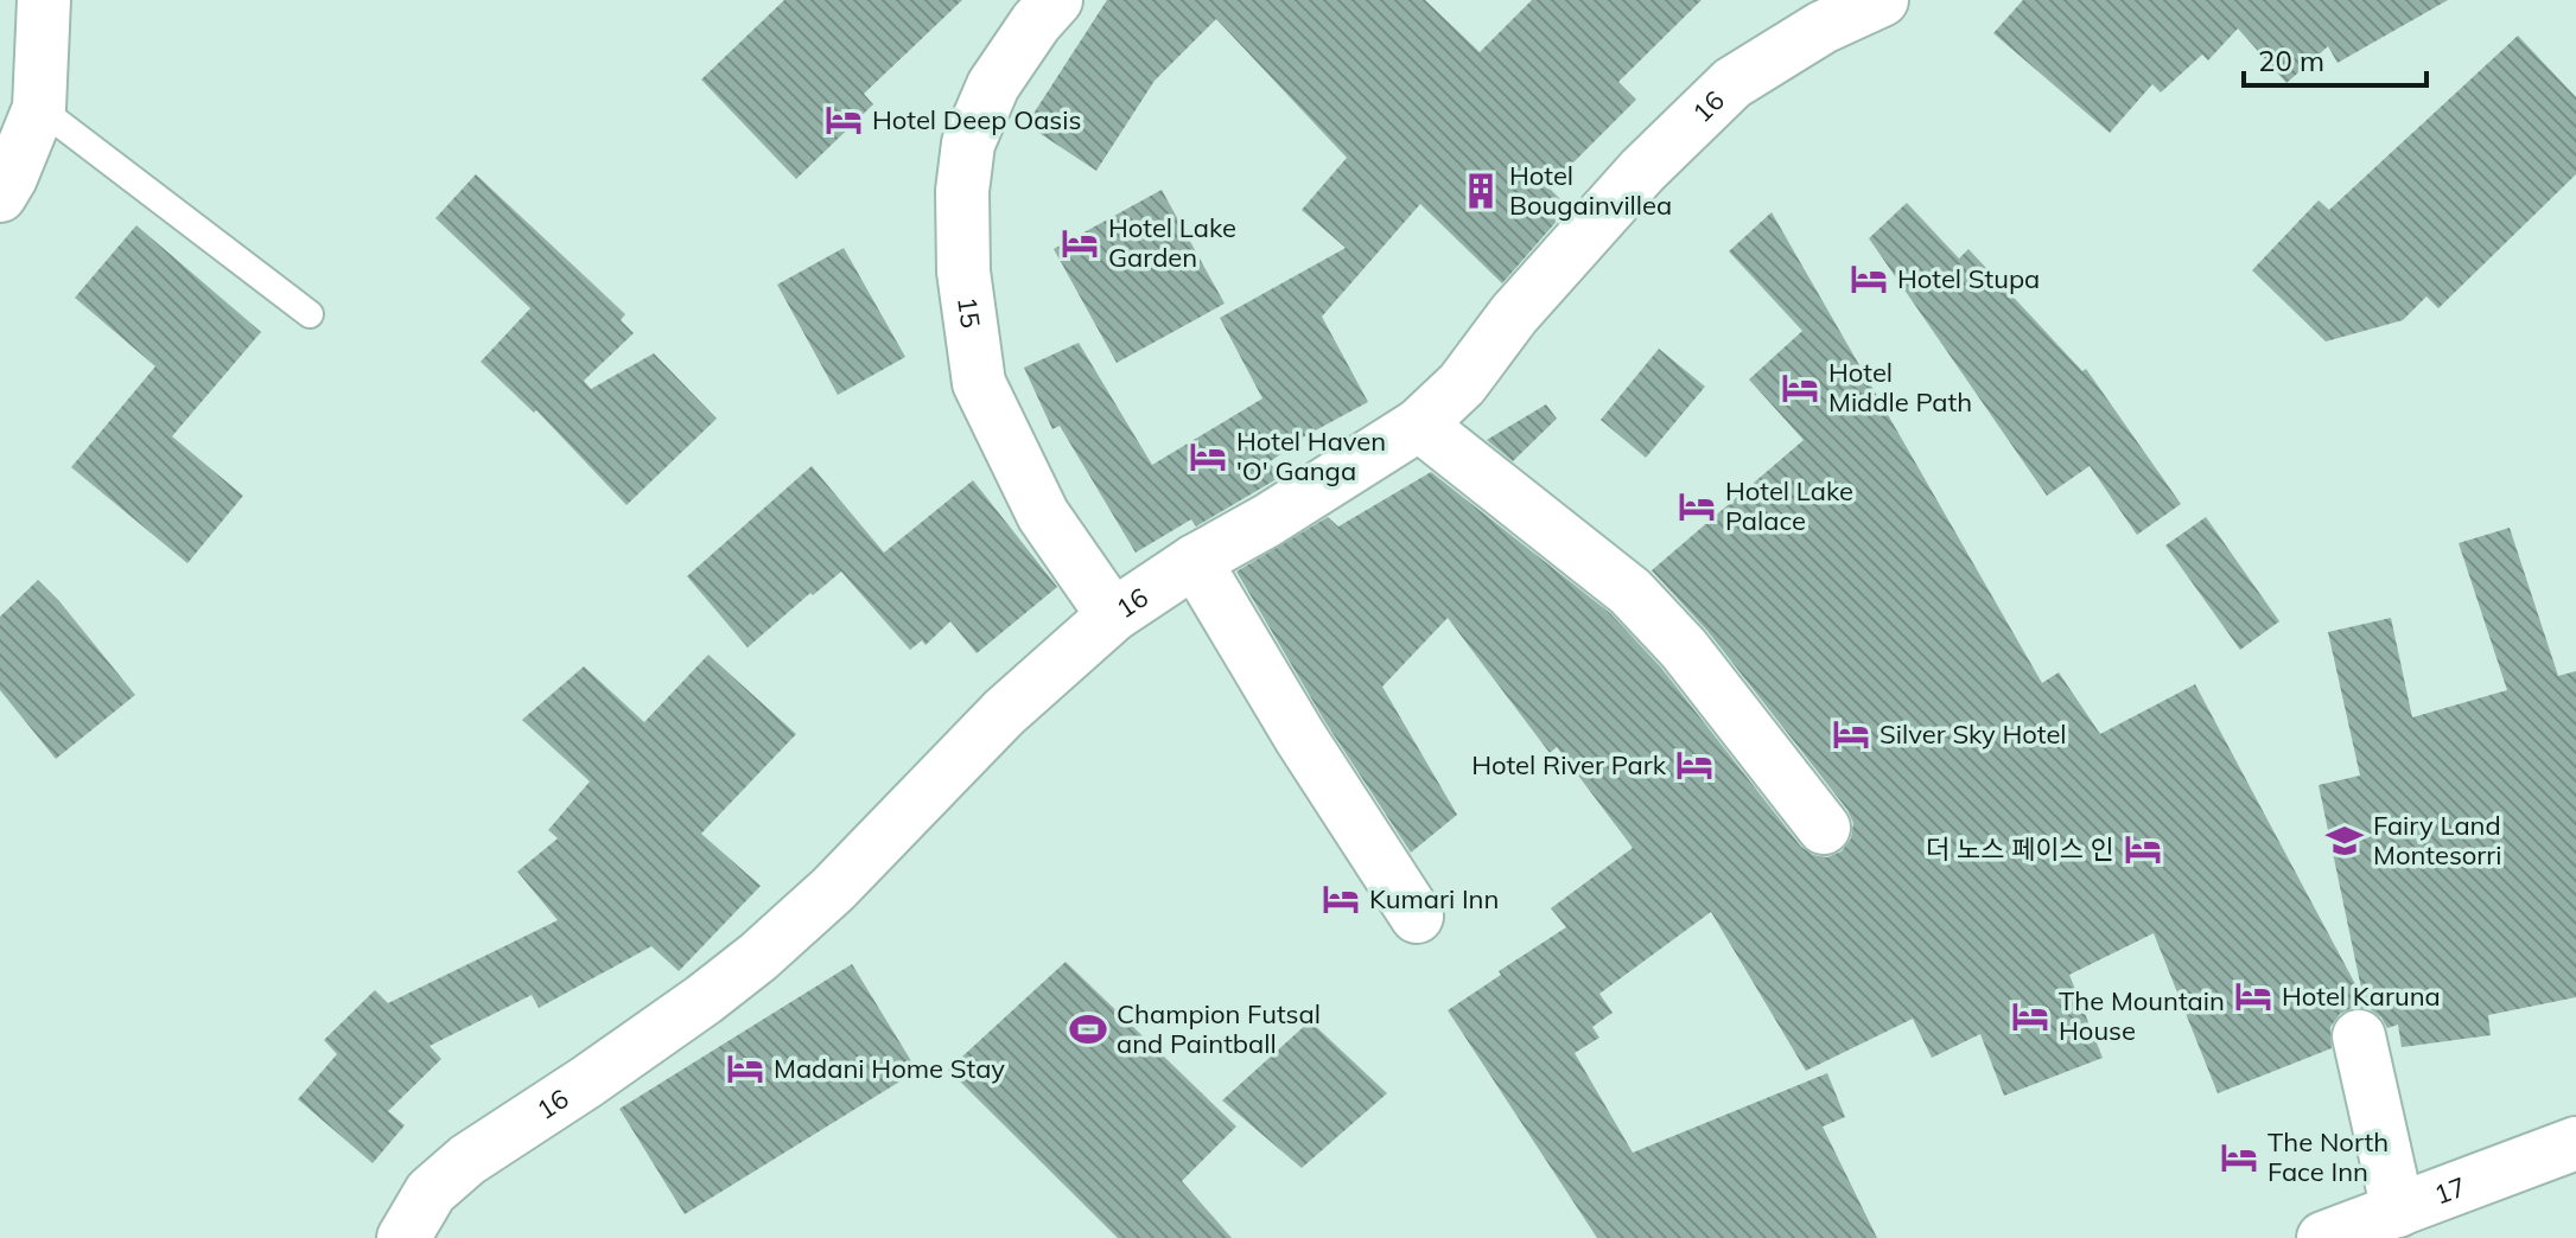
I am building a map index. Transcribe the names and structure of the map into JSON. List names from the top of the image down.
{
  "streets": {
    "street": ["16", "15", "17"]
  },
  "crossings": [
    ["16", "15"]
  ],
  "places": {
    "hotel": [
      "Hotel Deep Oasis",
      "Hotel Lake Garden",
      "Hotel Stupa",
      "Hotel Middle Path",
      "Hotel Haven 'O' Ganga",
      "Hotel Lake Palace",
      "Silver Sky Hotel",
      "Hotel River Park",
      "더 노스 페이스 인",
      "Kumari Inn",
      "Hotel Karuna",
      "The Mountain House",
      "Madani Home Stay",
      "The North Face Inn"
    ],
    "building": ["Hotel Bougainvillea"],
    "school or university": ["Fairy Land Montesorri"],
    "sports": ["Champion Futsal and Paintball"]
  },
  "scale_bar": "20 m"
}
